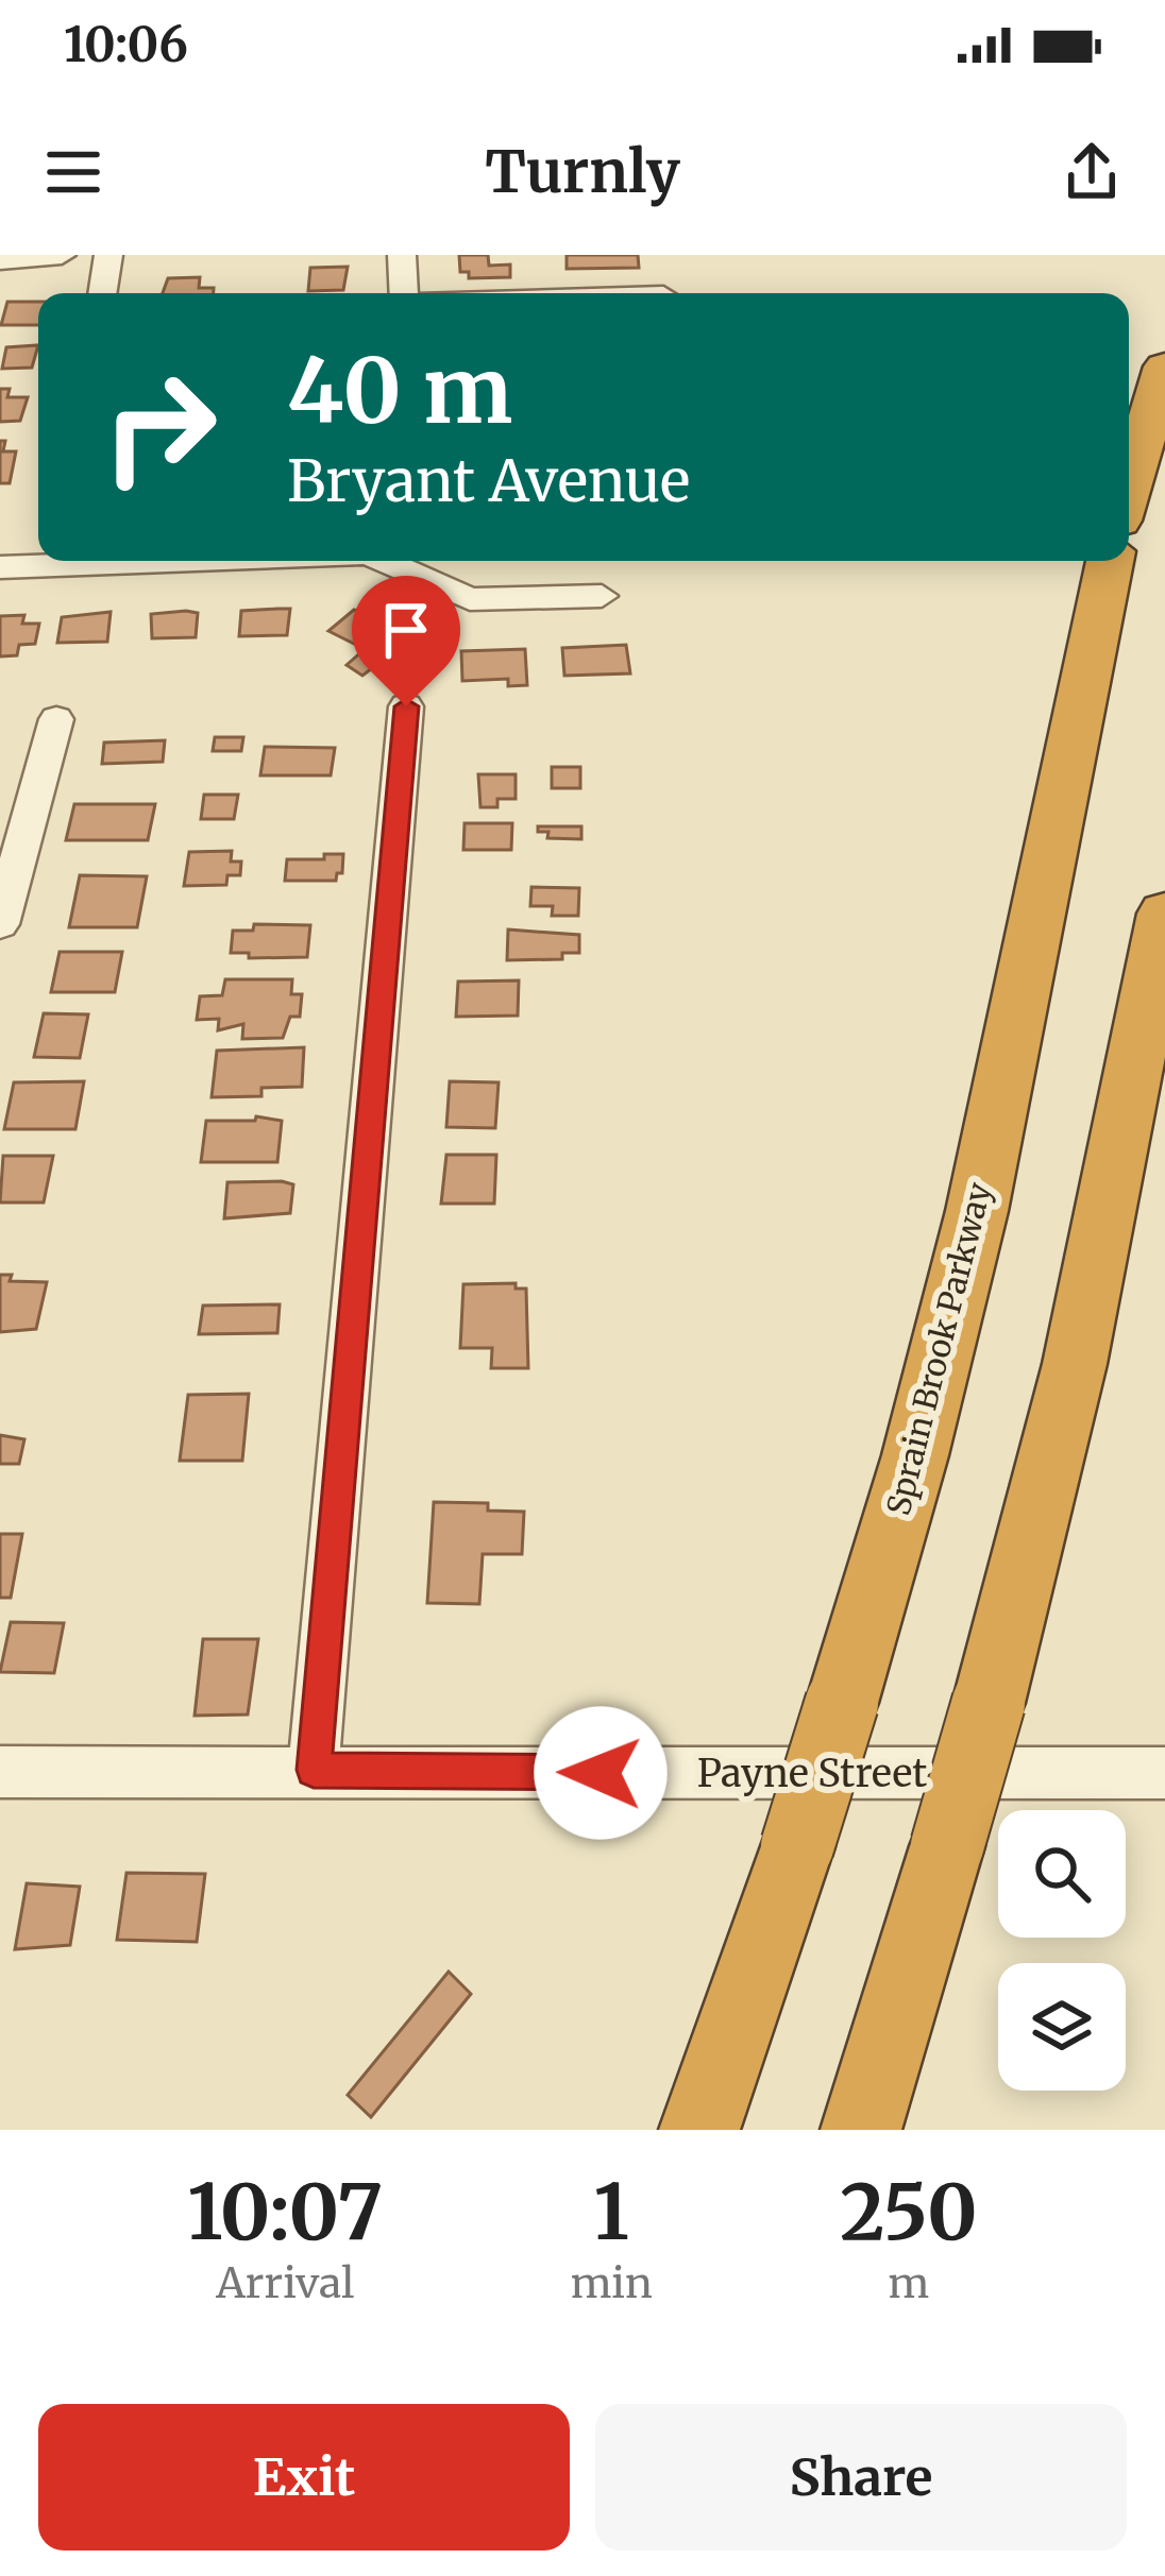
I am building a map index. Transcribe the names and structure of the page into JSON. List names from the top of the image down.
{
  "streets": {
    "highway": ["Sprain Brook Parkway"],
    "street": ["Payne Street"]
  },
  "page": {
    "status": "10:06",
    "header": "Turnly",
    "turn": ["40 m", "Bryant Avenue"],
    "eta": [
      "10:07",
      "Arrival",
      "1",
      "min",
      "250",
      "m"
    ],
    "buttons": ["Exit", "Share"]
  }
}
